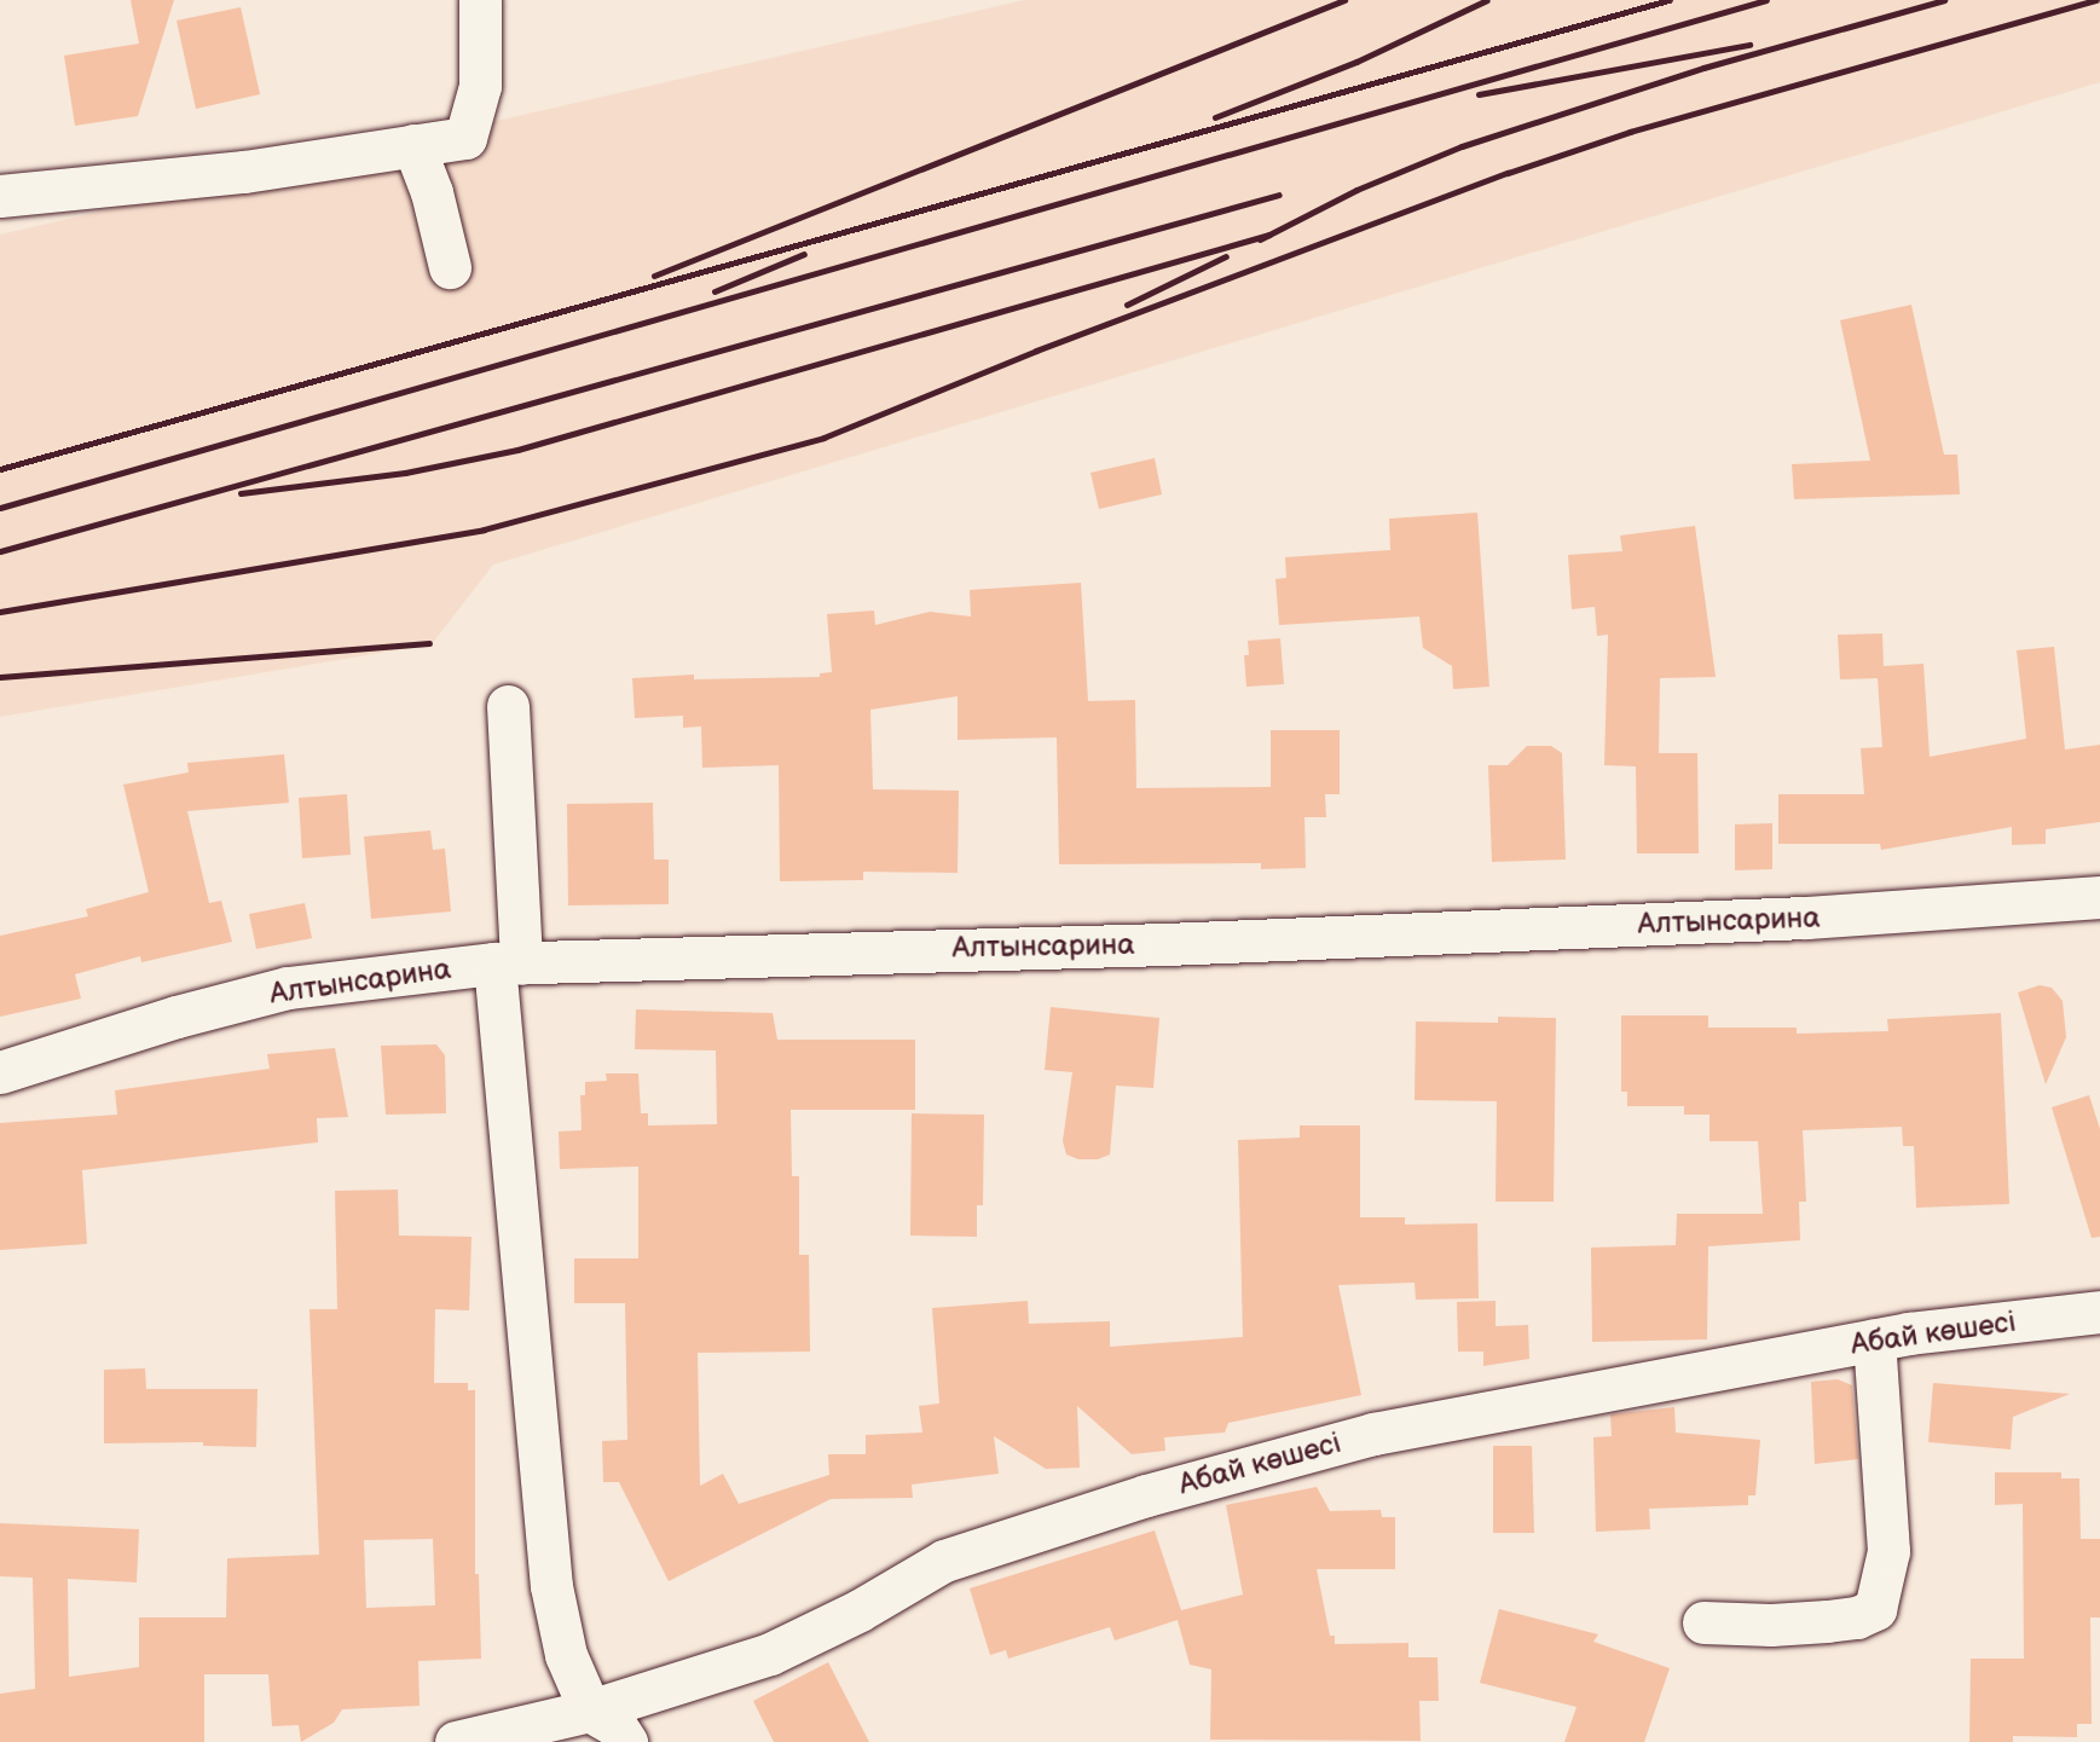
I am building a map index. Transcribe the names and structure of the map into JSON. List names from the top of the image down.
{
  "streets": {
    "street": ["Алтынсарина", "Абай көшесі"]
  }
}
